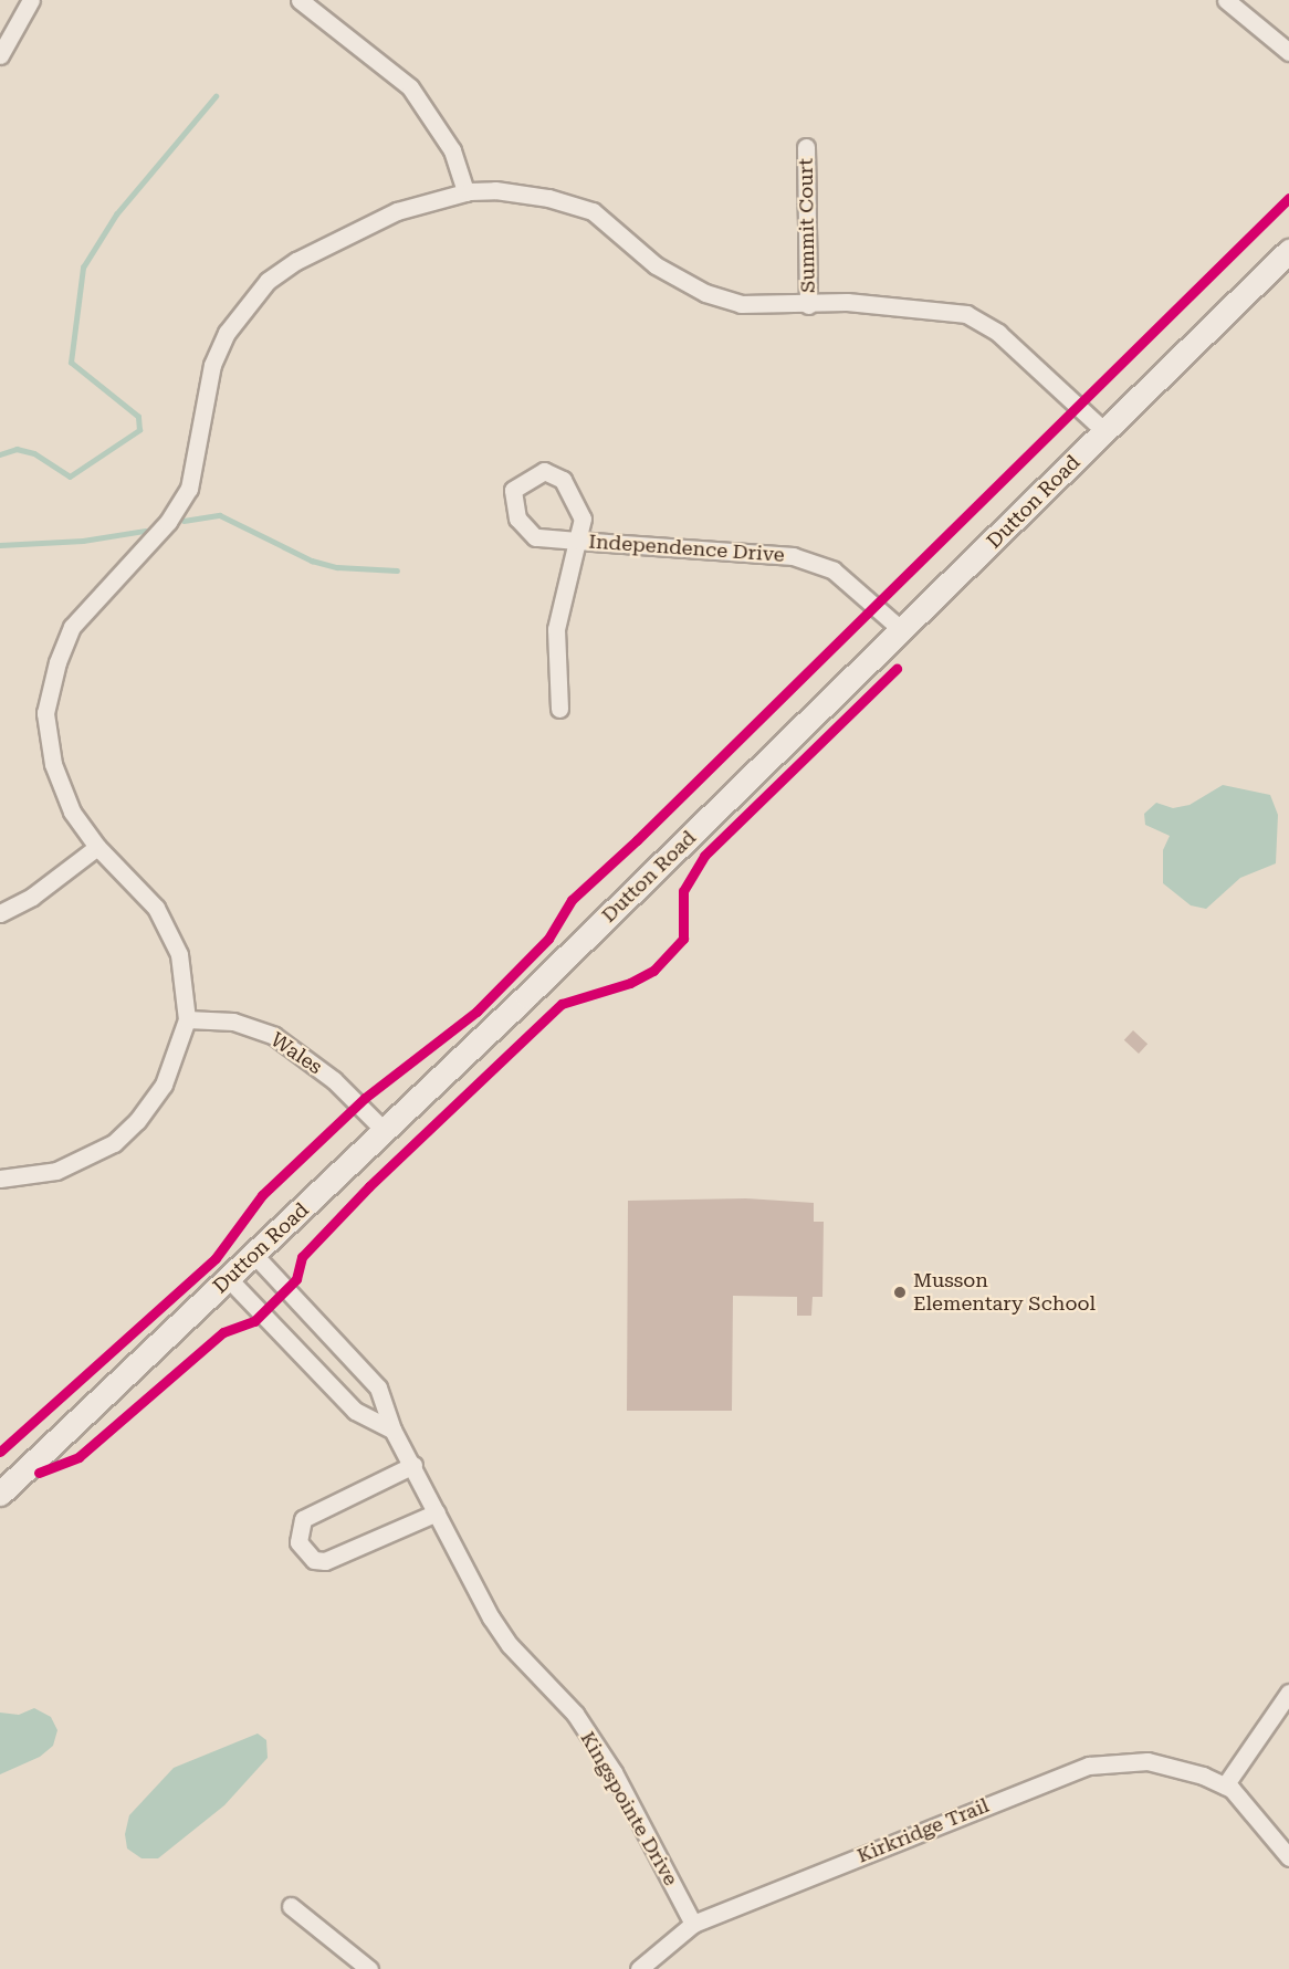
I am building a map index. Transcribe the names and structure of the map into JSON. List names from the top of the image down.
{
  "streets": {
    "street": [
      "Summit Court",
      "Dutton Road",
      "Independence Drive",
      "Wales",
      "Kingspointe Drive",
      "Kirkridge Trail"
    ]
  },
  "crossings": [
    ["Dutton Road", "Independence Drive"],
    ["Dutton Road", "Wales"],
    ["Dutton Road", "Kingspointe Drive"],
    ["Kingspointe Drive", "Kirkridge Trail"]
  ],
  "places": ["Musson Elementary School"]
}
